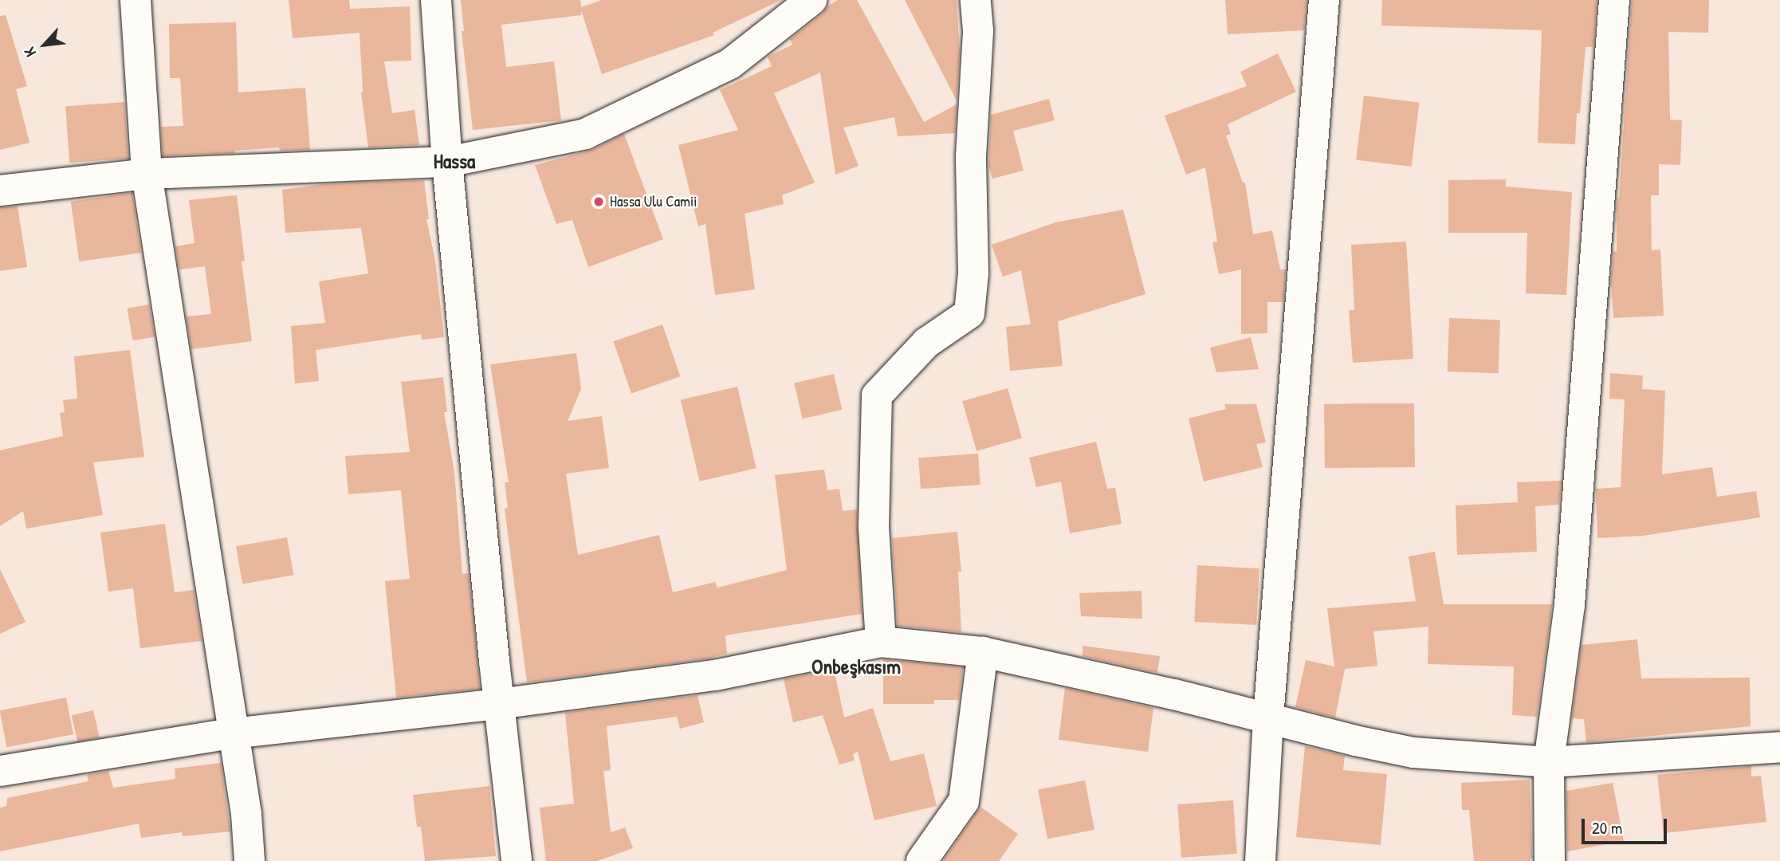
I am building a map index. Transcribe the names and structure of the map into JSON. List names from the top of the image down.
{
  "districts": ["Hassa", "Onbeşkasım"],
  "places": ["Hassa Ulu Camii"],
  "scale_bar": "20 m",
  "north": "bottom left"
}
